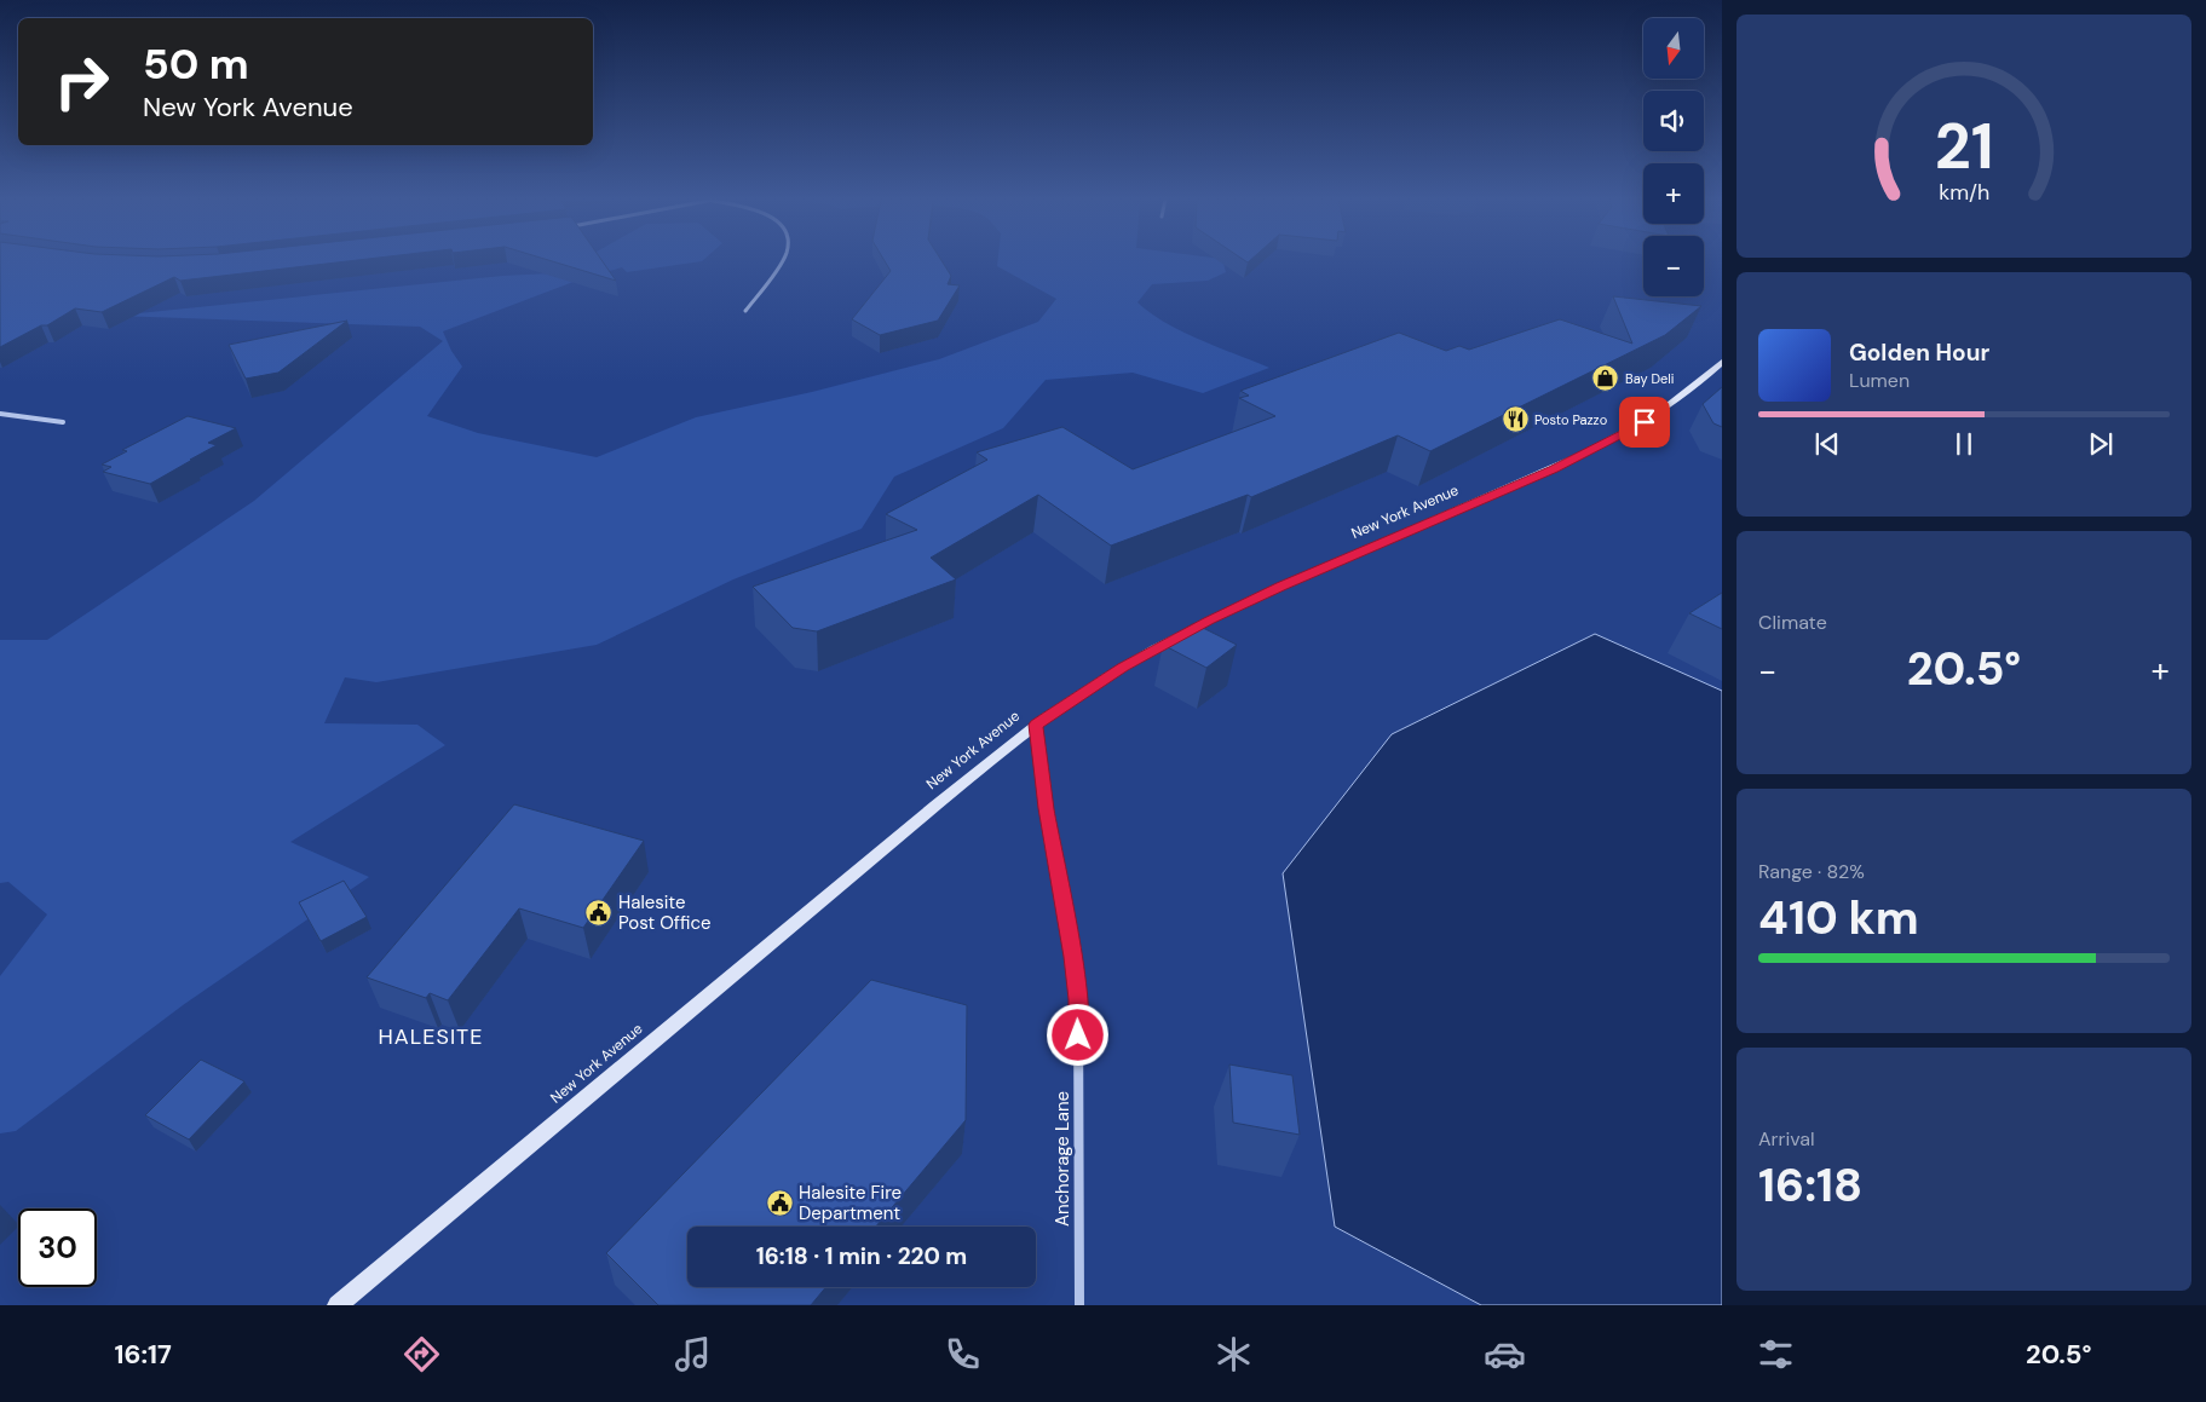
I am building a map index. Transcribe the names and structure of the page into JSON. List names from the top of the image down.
{
  "streets": {
    "street": ["New York Avenue", "Anchorage Lane"]
  },
  "crossings": [
    ["New York Avenue", "Anchorage Lane"]
  ],
  "districts": ["HALESITE"],
  "places": {
    "shop": ["Bay Deli"],
    "restaurant": ["Posto Pazzo"],
    "public building": ["Halesite Post Office", "Halesite Fire Department"]
  },
  "north": "bottom",
  "page": {
    "map_buttons": ["+", "−"],
    "turn": ["50 m", "New York Avenue"],
    "song": ["Golden Hour", "Lumen"],
    "tile": [
      "Climate",
      ["Range · 82%", "410 km"],
      ["Arrival", "16:18"]
    ],
    "heat": ["−", "20.5°", "+"],
    "limit": "30",
    "trip": "16:18 · 1 min · 220 m",
    "tabs": ["16:17", "20.5°"],
    "gauge": ["21", "km/h"]
  }
}
